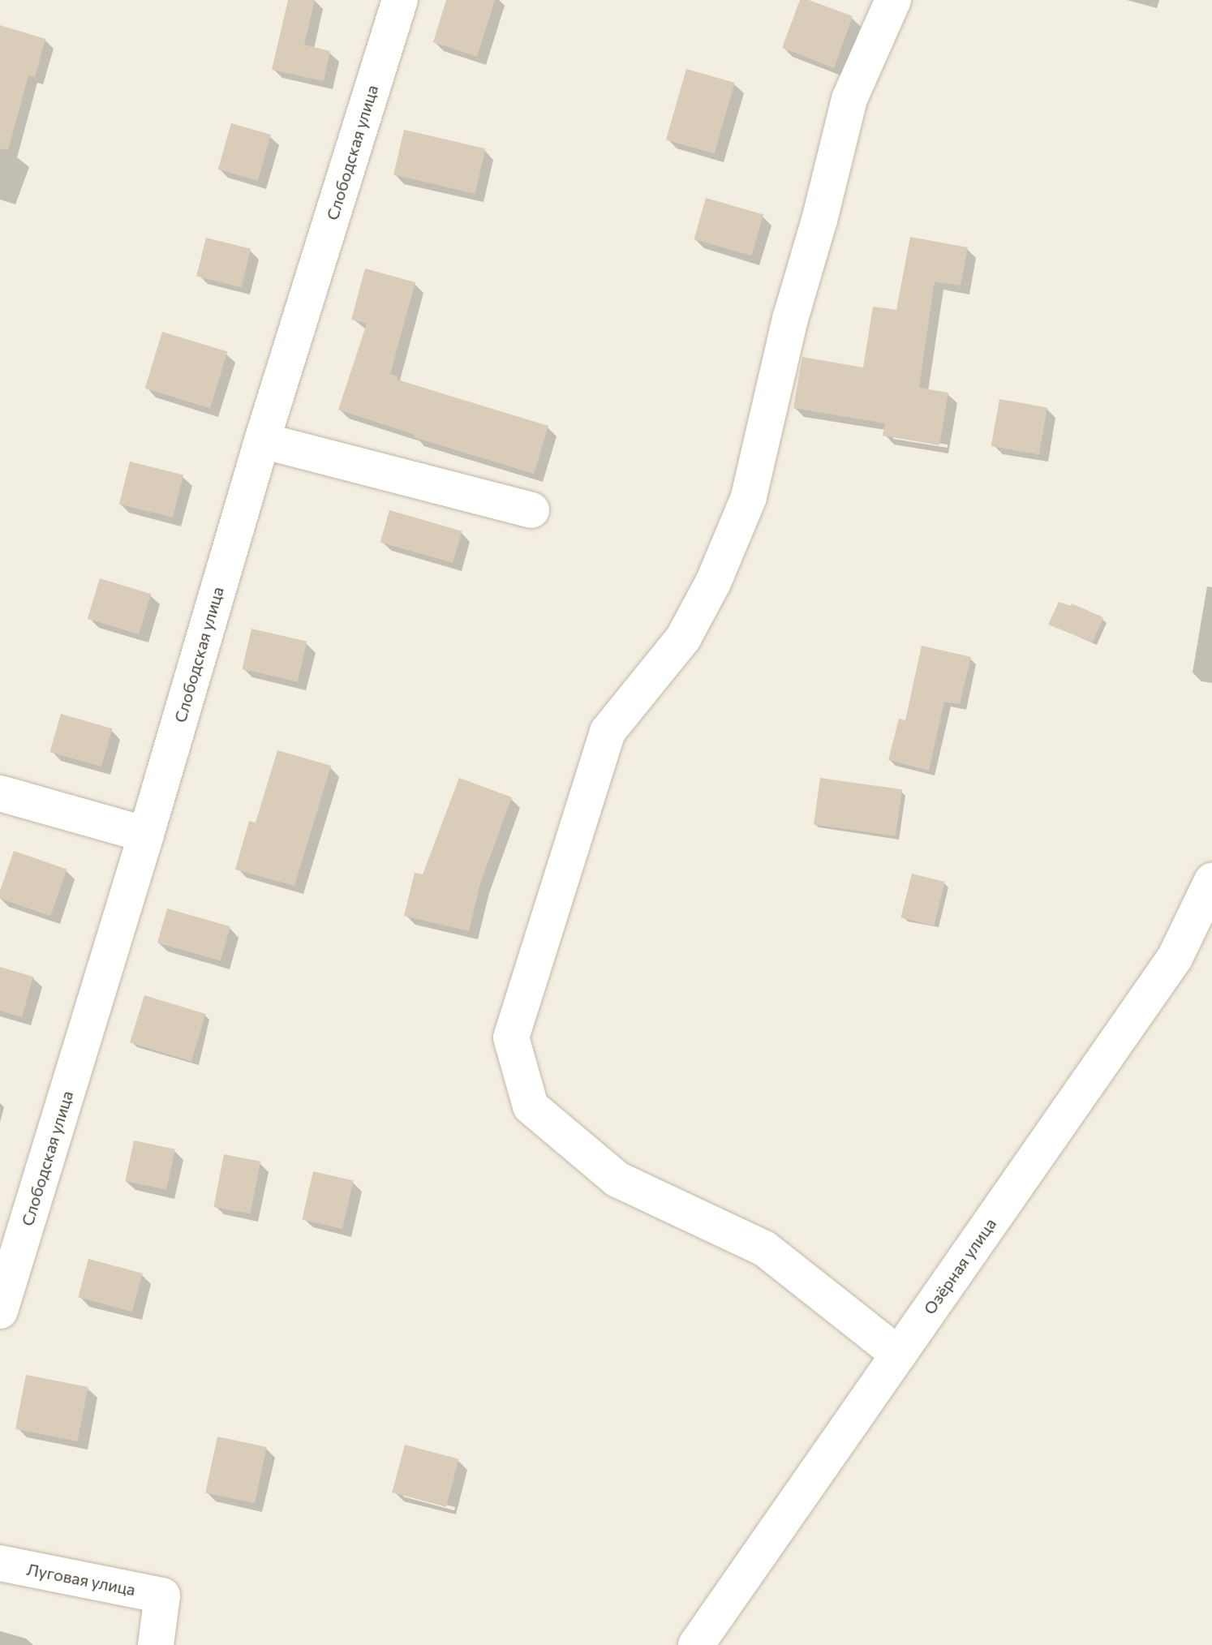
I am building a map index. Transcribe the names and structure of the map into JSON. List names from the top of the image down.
{
  "streets": {
    "street": ["Слободская улица", "Озёрная улица", "Луговая улица"]
  }
}
